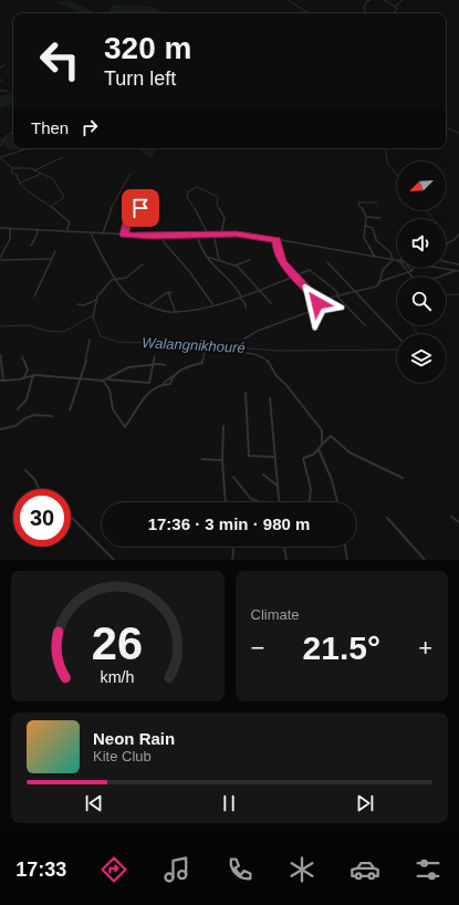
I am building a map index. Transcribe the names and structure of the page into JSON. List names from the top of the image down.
{
  "water": ["Walangnikhouré"],
  "north": "bottom left",
  "page": {
    "turn": ["320 m", "Turn left"],
    "then": "Then",
    "limit": "30",
    "trip": "17:36 · 3 min · 980 m",
    "tile": "Climate",
    "heat": ["−", "21.5°", "+"],
    "song": ["Neon Rain", "Kite Club"],
    "tabs": "17:33",
    "gauge": ["26", "km/h"]
  }
}
